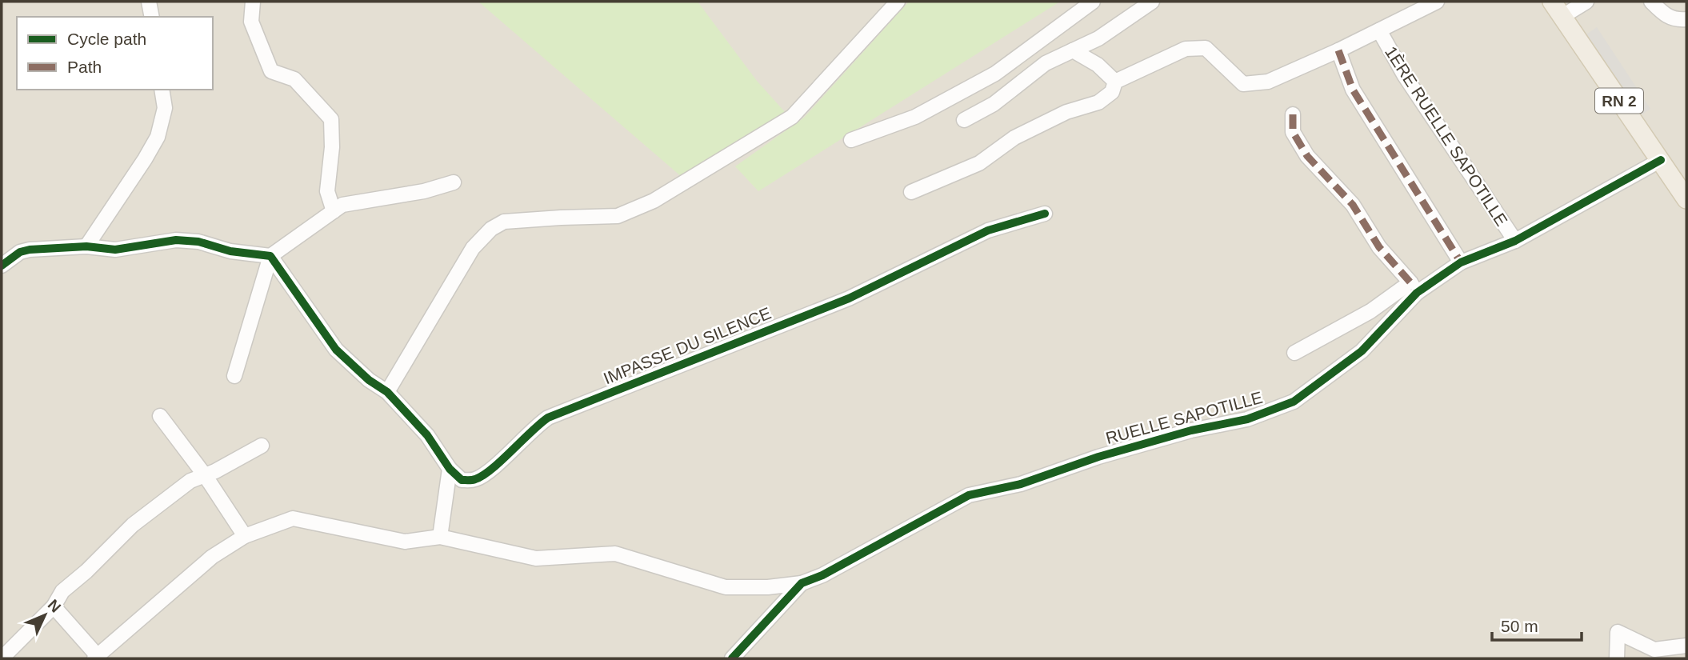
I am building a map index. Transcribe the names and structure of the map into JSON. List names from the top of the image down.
{
  "streets": {
    "main road": ["RN 2"],
    "street": ["1ÈRE RUELLE SAPOTILLE", "IMPASSE DU SILENCE", "RUELLE SAPOTILLE"]
  },
  "crossings": [
    ["RN 2", "RUELLE SAPOTILLE"],
    ["1ÈRE RUELLE SAPOTILLE", "RUELLE SAPOTILLE"]
  ],
  "legend": ["Cycle path", "Path"],
  "scale_bar": "50 m",
  "north": "top right"
}
